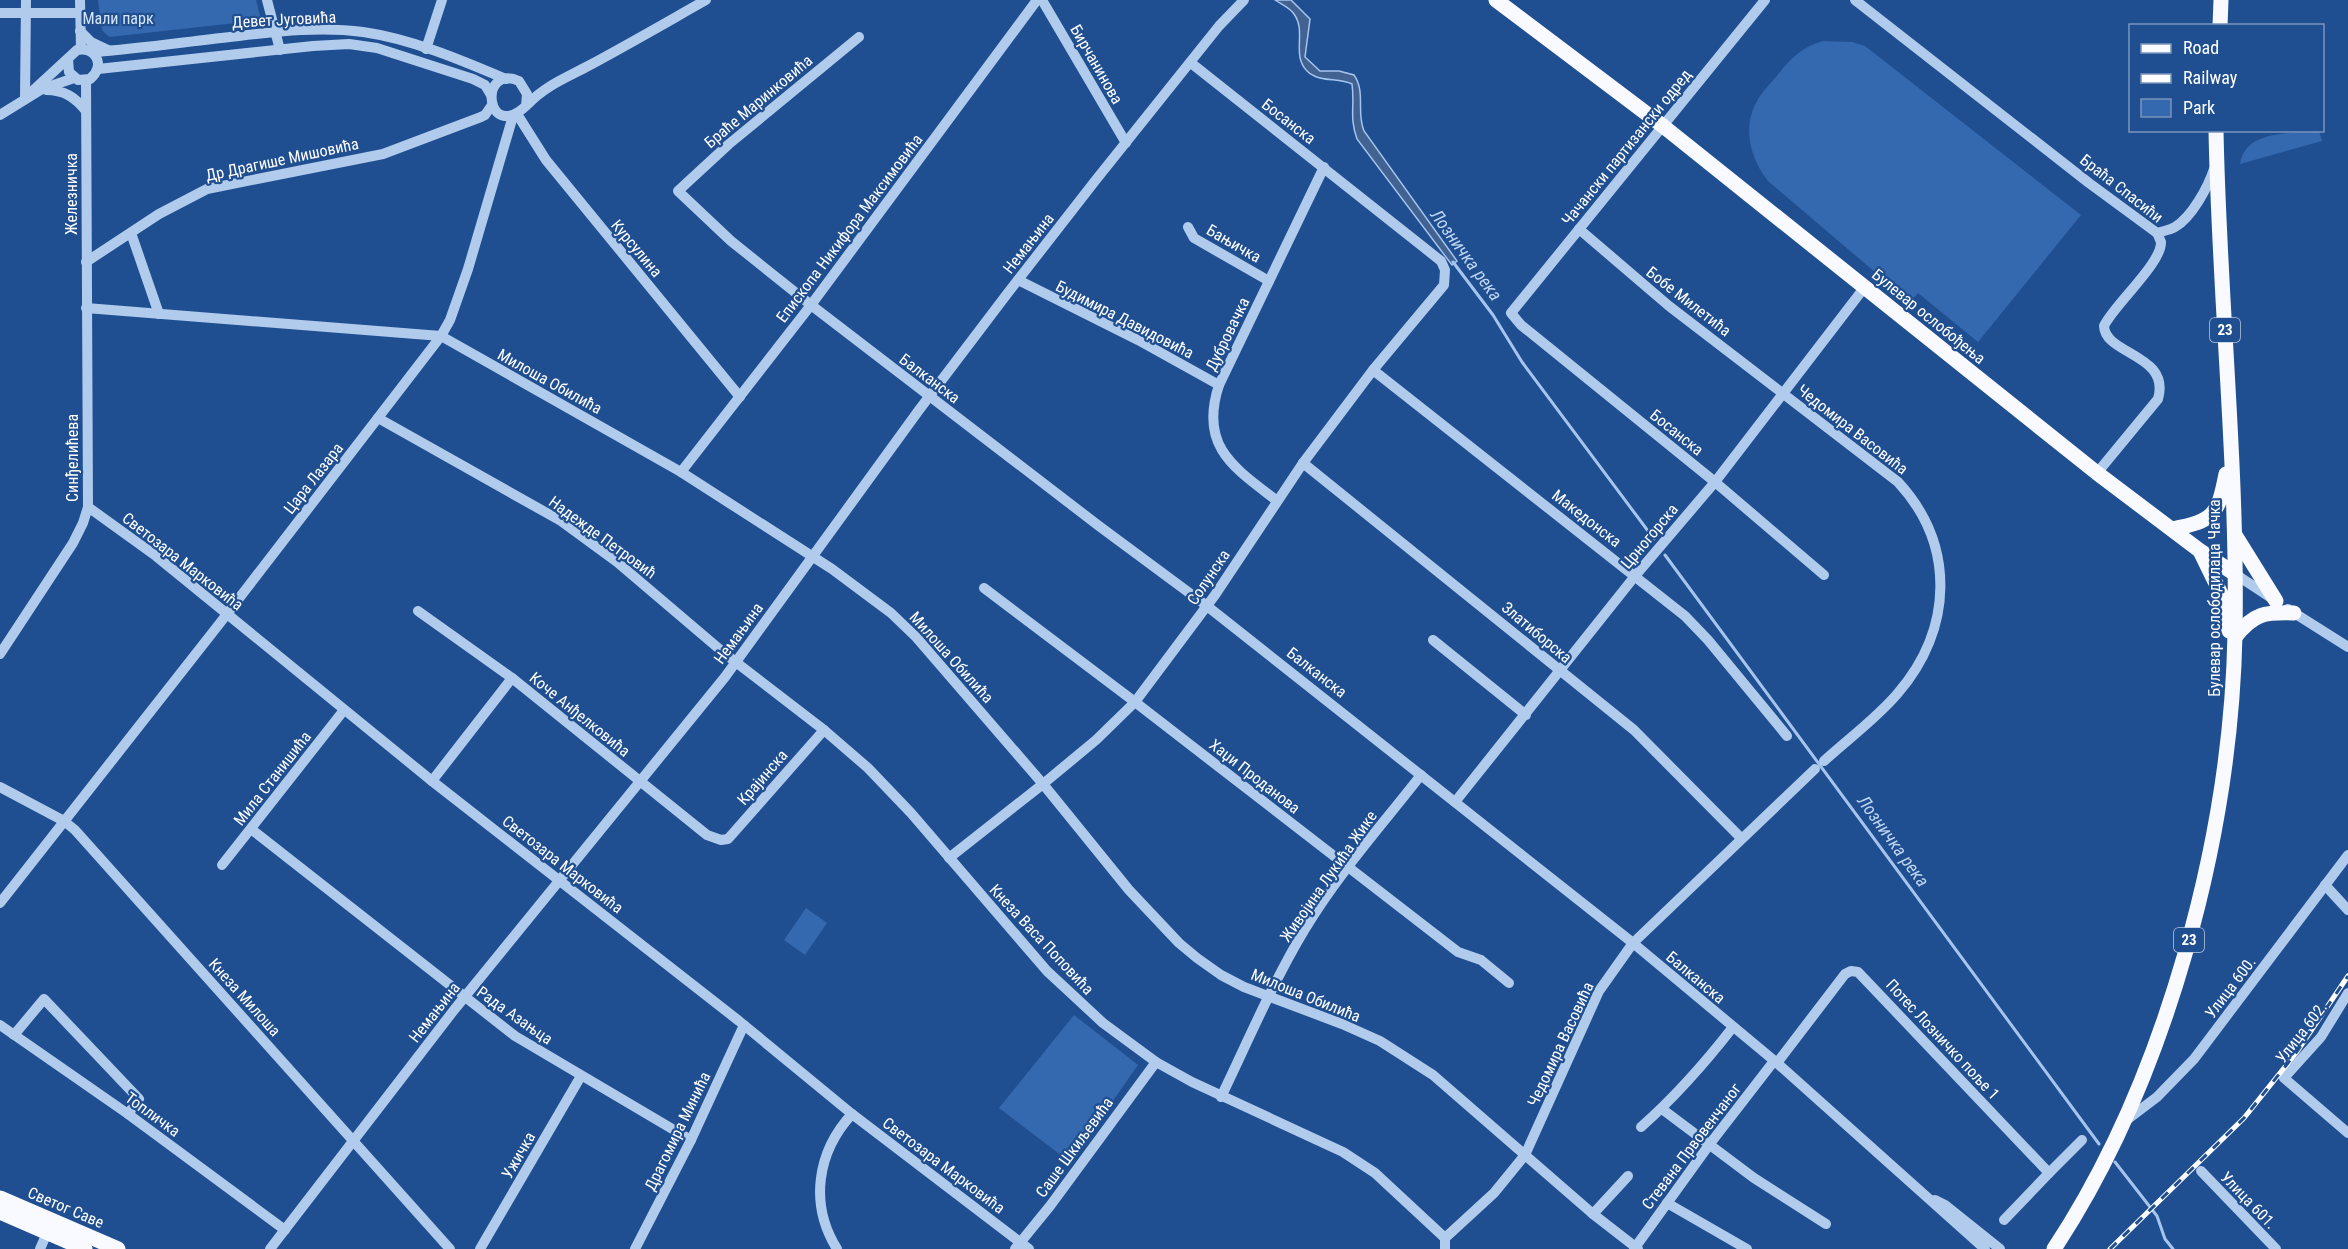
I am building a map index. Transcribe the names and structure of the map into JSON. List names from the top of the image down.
{
  "streets": {
    "main road": [
      "Булевар ослобођења",
      "23",
      "Булевар ослободилаца Чачка",
      "Светог Саве"
    ],
    "street": [
      "Девет Југовића",
      "Бирчанинова",
      "Браће Маринковића",
      "Босанска",
      "Чачански партизански одред",
      "Др Драгише Мишовића",
      "Браћа Спасићи",
      "Железничка",
      "Епископа Никифора Максимовића",
      "Немањина",
      "Бањичка",
      "Курсулина",
      "Бобе Милетића",
      "Будимира Давидовића",
      "Дубровачка",
      "Балканска",
      "Милоша Обилића",
      "Чедомира Васовића",
      "Синђелићева",
      "Цара Лазара",
      "Македонска",
      "Црногорска",
      "Надежде Петровић",
      "Светозара Марковића",
      "Солунска",
      "Златиборска",
      "Коче Анђелковића",
      "Хаџи Проданова",
      "Крајинска",
      "Мила Станишића",
      "Живојина Лукића Жике",
      "Кнеза Васа Поповића",
      "Улица 600.",
      "Кнеза Милоша",
      "Рада Азањца",
      "Улица 602.",
      "Потес Лозничко поље 1",
      "Топличка",
      "Драгомира Минића",
      "Стевана Првовенчаног",
      "Саше Шкиљевића",
      "Ужичка",
      "Улица 601."
    ]
  },
  "crossings": [
    ["Девет Југовића", "Др Драгише Мишовића"],
    ["Девет Југовића", "Железничка"],
    ["Девет Југовића", "Курсулина"],
    ["Девет Југовића", "Цара Лазара"],
    ["Бирчанинова", "Немањина"],
    ["Браће Маринковића", "Балканска"],
    ["Босанска", "Чачански партизански одред"],
    ["Босанска", "Немањина"],
    ["Босанска", "Дубровачка"],
    ["Босанска", "Црногорска"],
    ["Босанска", "Солунска"],
    ["Чачански партизански одред", "Бобе Милетића"],
    ["Чачански партизански одред", "Булевар ослобођења"],
    ["Др Драгише Мишовића", "Железничка"],
    ["Др Драгише Мишовића", "Курсулина"],
    ["Др Драгише Мишовића", "Цара Лазара"],
    ["Браћа Спасићи", "Булевар ослобођења"],
    ["Железничка", "Милоша Обилића"],
    ["Железничка", "Синђелићева"],
    ["Епископа Никифора Максимовића", "Курсулина"],
    ["Епископа Никифора Максимовића", "Балканска"],
    ["Епископа Никифора Максимовића", "Милоша Обилића"],
    ["Немањина", "Будимира Давидовића"],
    ["Немањина", "Балканска"],
    ["Немањина", "Милоша Обилића"],
    ["Немањина", "Надежде Петровић"],
    ["Немањина", "Светозара Марковића"],
    ["Немањина", "Коче Анђелковића"],
    ["Немањина", "Кнеза Васа Поповића"],
    ["Немањина", "Кнеза Милоша"],
    ["Немањина", "Рада Азањца"],
    ["Немањина", "Топличка"],
    ["Бањичка", "Дубровачка"],
    ["Курсулина", "Цара Лазара"],
    ["Бобе Милетића", "Чедомира Васовића"],
    ["Бобе Милетића", "Црногорска"],
    ["Булевар ослобођења", "Црногорска"],
    ["Булевар ослобођења", "Булевар ослободилаца Чачка"],
    ["Будимира Давидовића", "Дубровачка"],
    ["Дубровачка", "Солунска"],
    ["Балканска", "Чедомира Васовића"],
    ["Балканска", "Црногорска"],
    ["Балканска", "Солунска"],
    ["Балканска", "Живојина Лукића Жике"],
    ["Балканска", "Потес Лозничко поље 1"],
    ["Балканска", "Стевана Првовенчаног"],
    ["Милоша Обилића", "Чедомира Васовића"],
    ["Милоша Обилића", "Синђелићева"],
    ["Милоша Обилића", "Цара Лазара"],
    ["Милоша Обилића", "Солунска"],
    ["Милоша Обилића", "Живојина Лукића Жике"],
    ["Милоша Обилића", "Стевана Првовенчаног"],
    ["Чедомира Васовића", "Црногорска"],
    ["Чедомира Васовића", "Златиборска"],
    ["Чедомира Васовића", "Кнеза Васа Поповића"],
    ["Синђелићева", "Светозара Марковића"],
    ["Цара Лазара", "Надежде Петровић"],
    ["Цара Лазара", "Светозара Марковића"],
    ["Цара Лазара", "Кнеза Милоша"],
    ["Македонска", "Црногорска"],
    ["Македонска", "Солунска"],
    ["Црногорска", "Златиборска"],
    ["Надежде Петровић", "Кнеза Васа Поповића"],
    ["Светозара Марковића", "Мила Станишића"],
    ["Светозара Марковића", "Драгомира Минића"],
    ["Светозара Марковића", "Саше Шкиљевића"],
    ["Солунска", "Златиборска"],
    ["Солунска", "Хаџи Проданова"],
    ["Солунска", "Кнеза Васа Поповића"],
    ["Булевар ослободилаца Чачка", "Улица 600."],
    ["Коче Анђелковића", "Крајинска"],
    ["Хаџи Проданова", "Живојина Лукића Жике"],
    ["Крајинска", "Кнеза Васа Поповића"],
    ["Мила Станишића", "Рада Азањца"],
    ["Живојина Лукића Жике", "Кнеза Васа Поповића"],
    ["Кнеза Васа Поповића", "Саше Шкиљевића"],
    ["Рада Азањца", "Драгомира Минића"],
    ["Рада Азањца", "Ужичка"],
    ["Потес Лозничко поље 1", "Стевана Првовенчаног"]
  ],
  "water": ["Лозничка река"],
  "parks": ["Мали парк"],
  "legend": ["Road", "Railway", "Park"]
}
